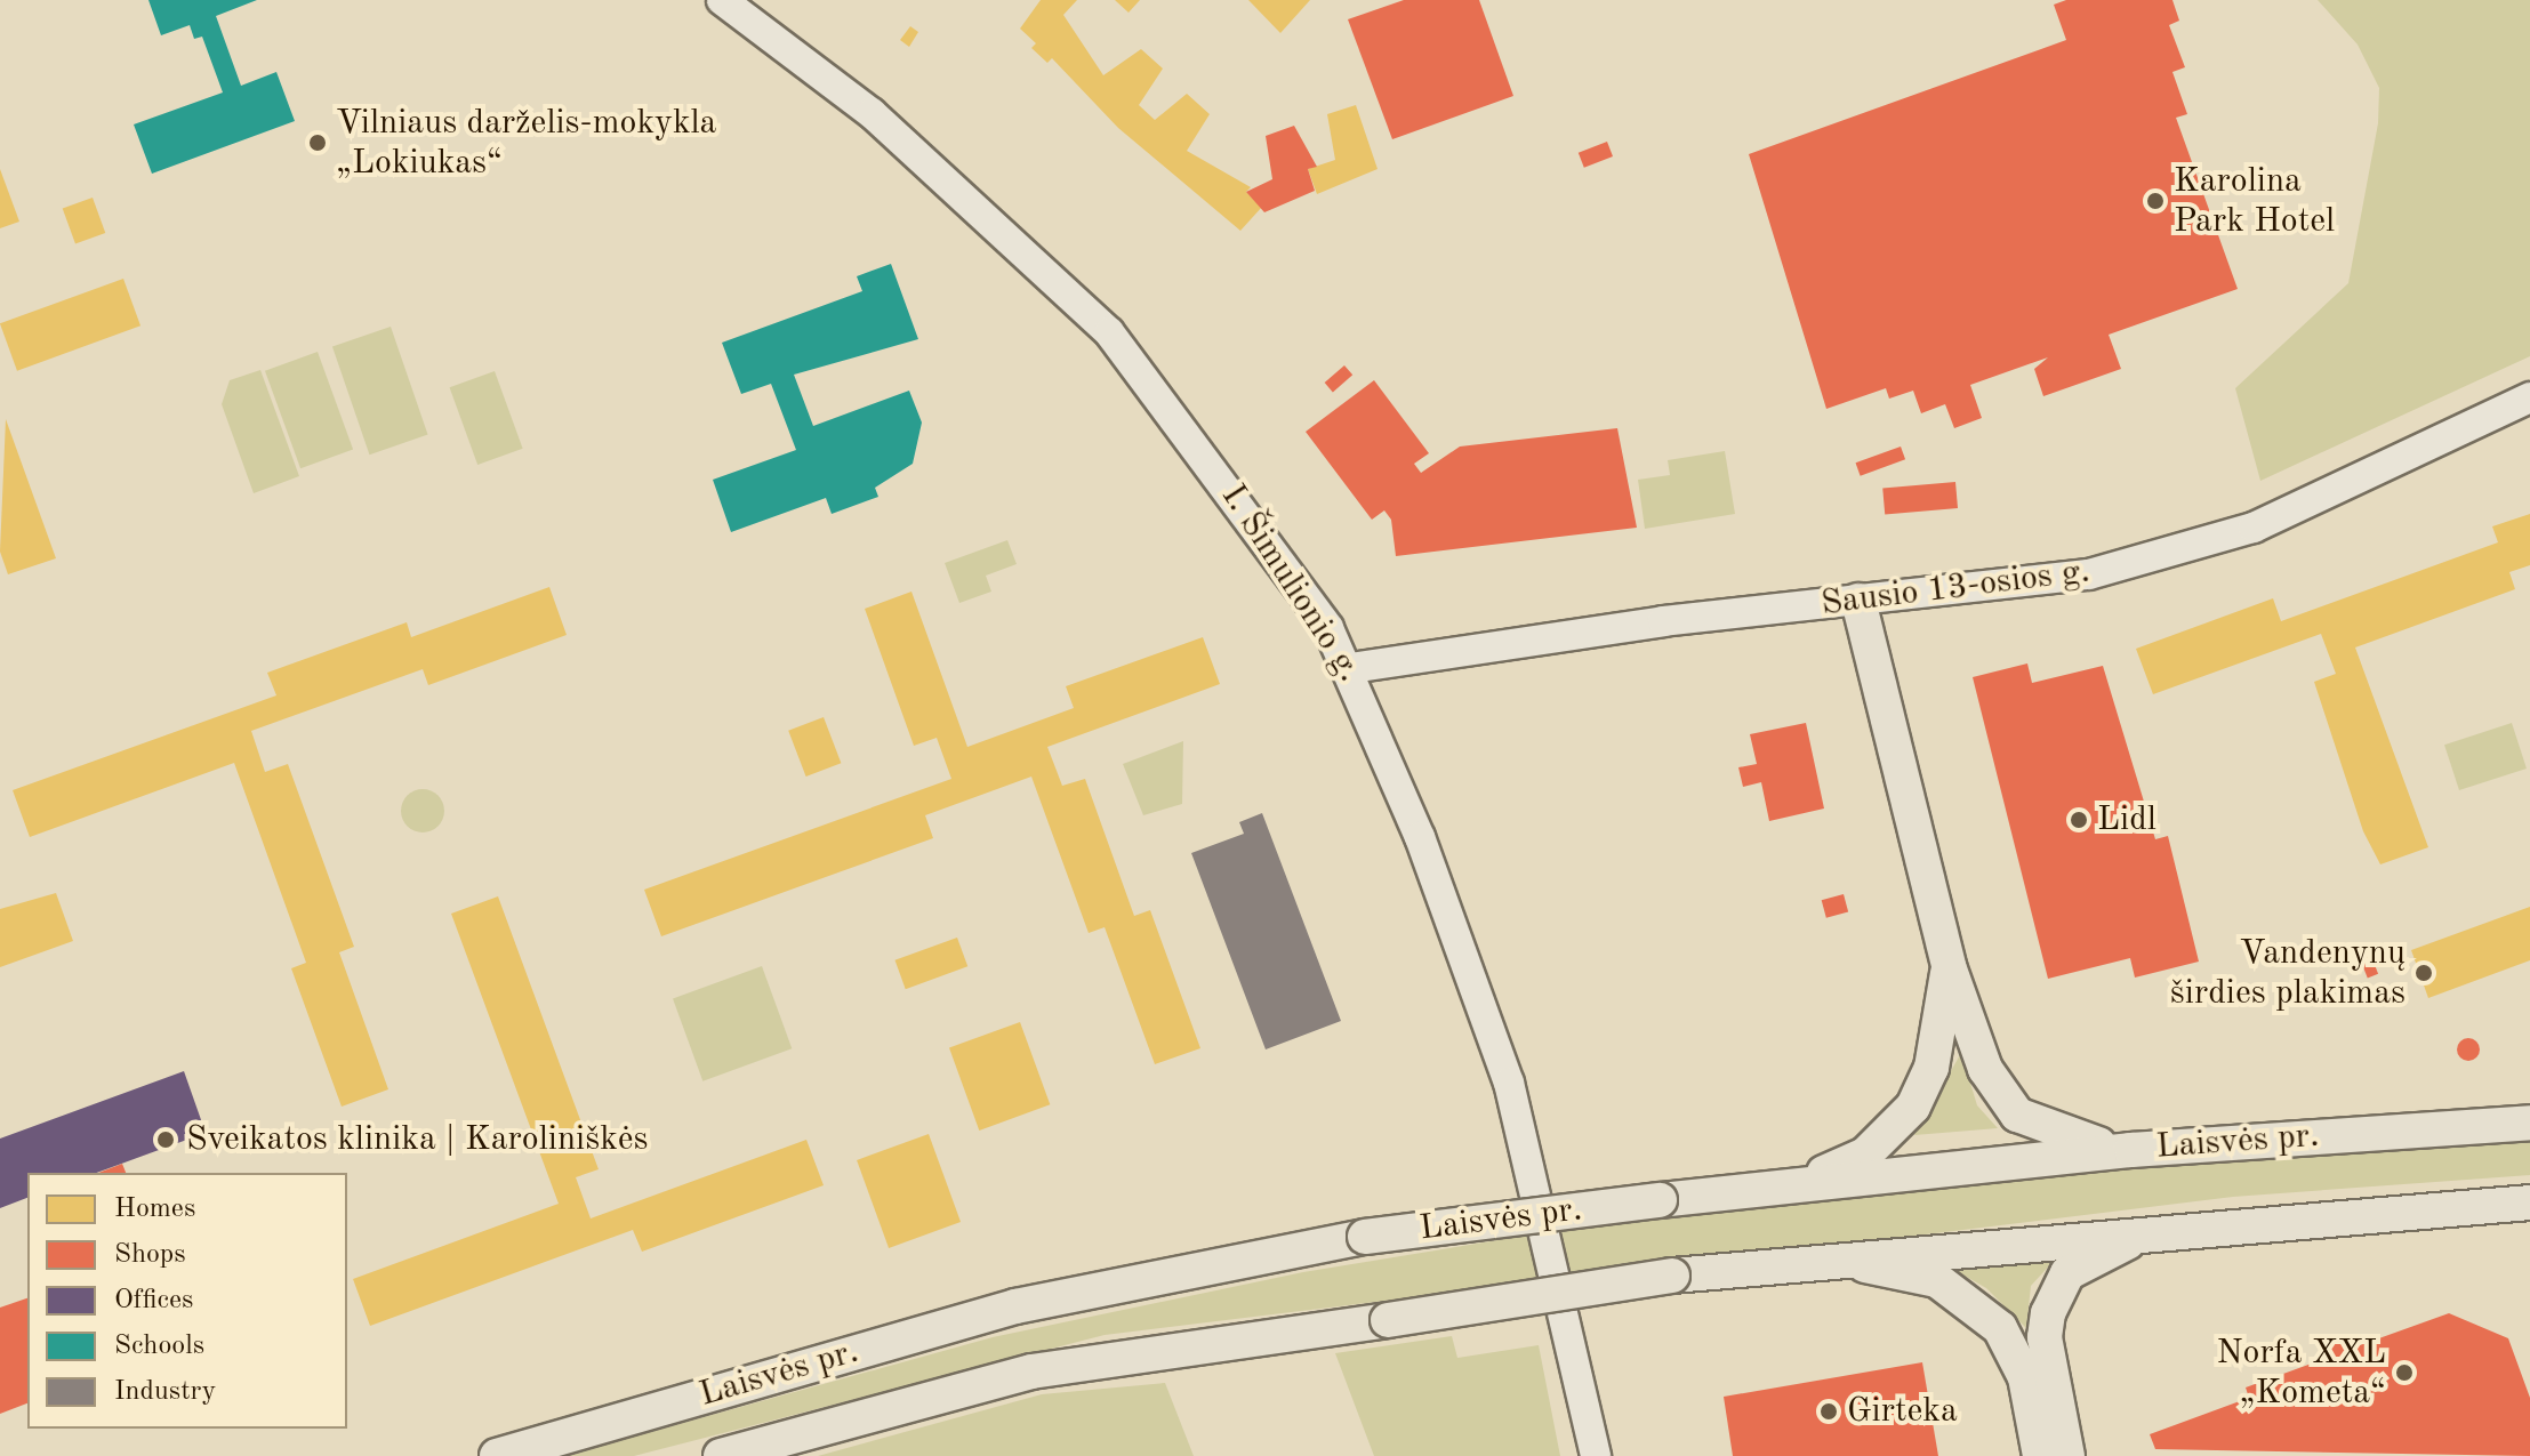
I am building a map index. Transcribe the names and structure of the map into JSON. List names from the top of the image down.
{
  "streets": {
    "main road": ["Laisvės pr."],
    "street": ["I. Šimulionio g.", "Sausio 13-osios g."]
  },
  "crossings": [
    ["I. Šimulionio g.", "Sausio 13-osios g."]
  ],
  "places": [
    "Vilniaus darželis-mokykla „Lokiukas“",
    "Karolina Park Hotel",
    "Lidl",
    "Vandenynų širdies plakimas",
    "Sveikatos klinika | Karoliniškės",
    "Norfa XXL „Kometa“",
    "Girteka"
  ],
  "legend": [
    "Homes",
    "Shops",
    "Offices",
    "Schools",
    "Industry"
  ]
}
